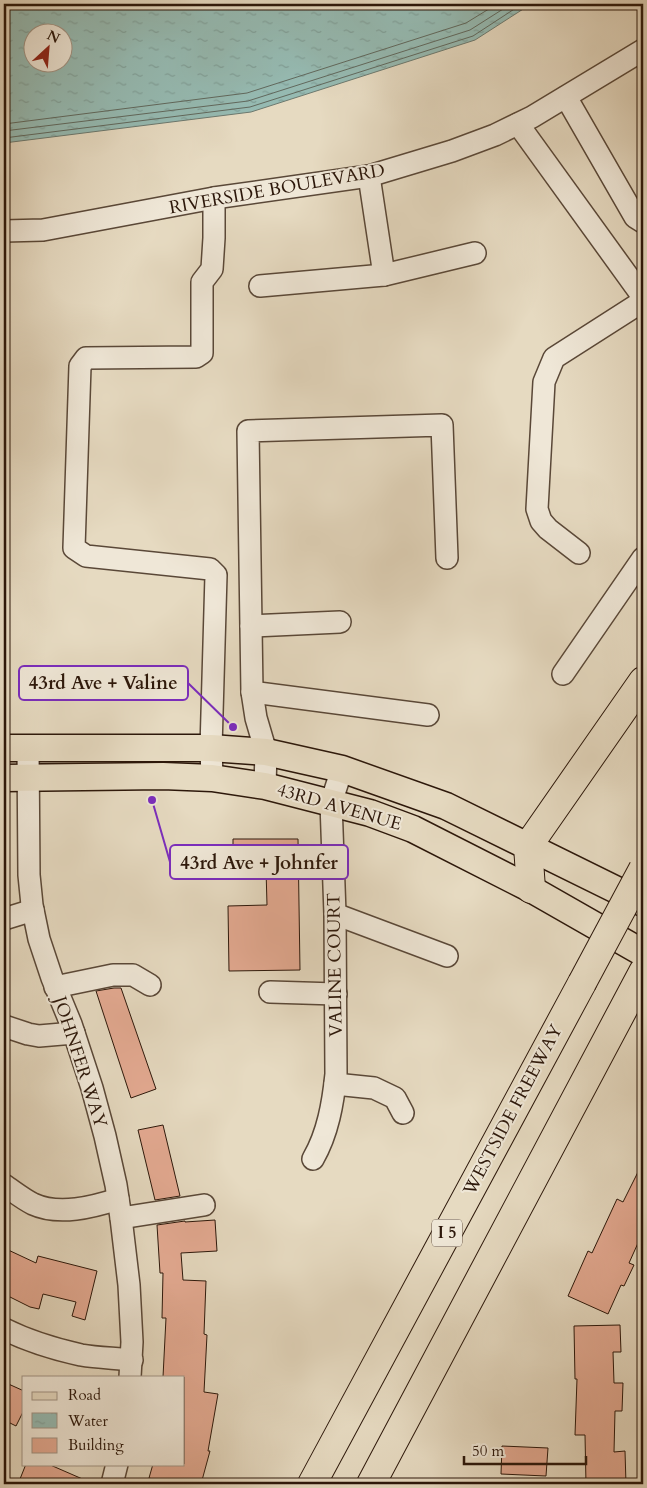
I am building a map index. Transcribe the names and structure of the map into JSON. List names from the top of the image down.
{
  "streets": {
    "highway": ["WESTSIDE FREEWAY", "I 5"],
    "main road": ["43RD AVENUE"],
    "street": ["RIVERSIDE BOULEVARD", "VALINE COURT", "JOHNFER WAY"]
  },
  "crossings": [
    ["43RD AVENUE", "VALINE COURT"],
    ["43RD AVENUE", "JOHNFER WAY"]
  ],
  "places": ["43rd Ave + Valine", "43rd Ave + Johnfer"],
  "legend": ["Road", "Water", "Building"],
  "scale_bar": "50 m",
  "north": "top right"
}
